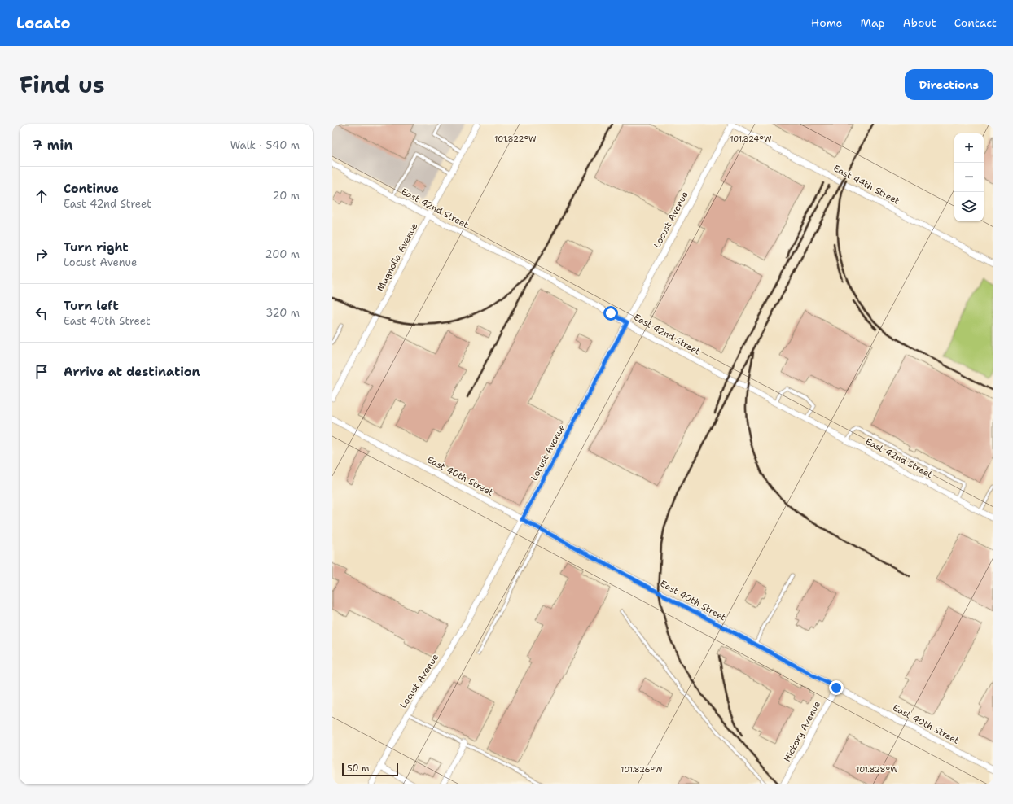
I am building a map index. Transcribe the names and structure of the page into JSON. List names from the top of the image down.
{
  "streets": {
    "street": [
      "East 44th Street",
      "East 42nd Street",
      "Locust Avenue",
      "Magnolia Avenue",
      "East 40th Street",
      "Hickory Avenue"
    ]
  },
  "crossings": [
    ["East 44th Street", "Locust Avenue"],
    ["East 42nd Street", "Locust Avenue"],
    ["East 42nd Street", "Magnolia Avenue"],
    ["Locust Avenue", "East 40th Street"],
    ["East 40th Street", "Hickory Avenue"]
  ],
  "scale_bar": "50 m",
  "page": {
    "header": "Locato",
    "nav": [
      "Home",
      "Map",
      "About",
      "Contact"
    ],
    "title": "Find us",
    "buttons": "Directions",
    "heading": ["7 min", "Walk · 540 m"],
    "map_buttons": ["+", "−"],
    "list": [
      ["Continue", "East 42nd Street", "20 m"],
      ["Turn right", "Locust Avenue", "200 m"],
      ["Turn left", "East 40th Street", "320 m"],
      "Arrive at destination"
    ],
    "scale": "50 m"
  },
  "coordinates": [
    "101.822°W",
    "101.824°W",
    "101.826°W",
    "101.828°W"
  ]
}
